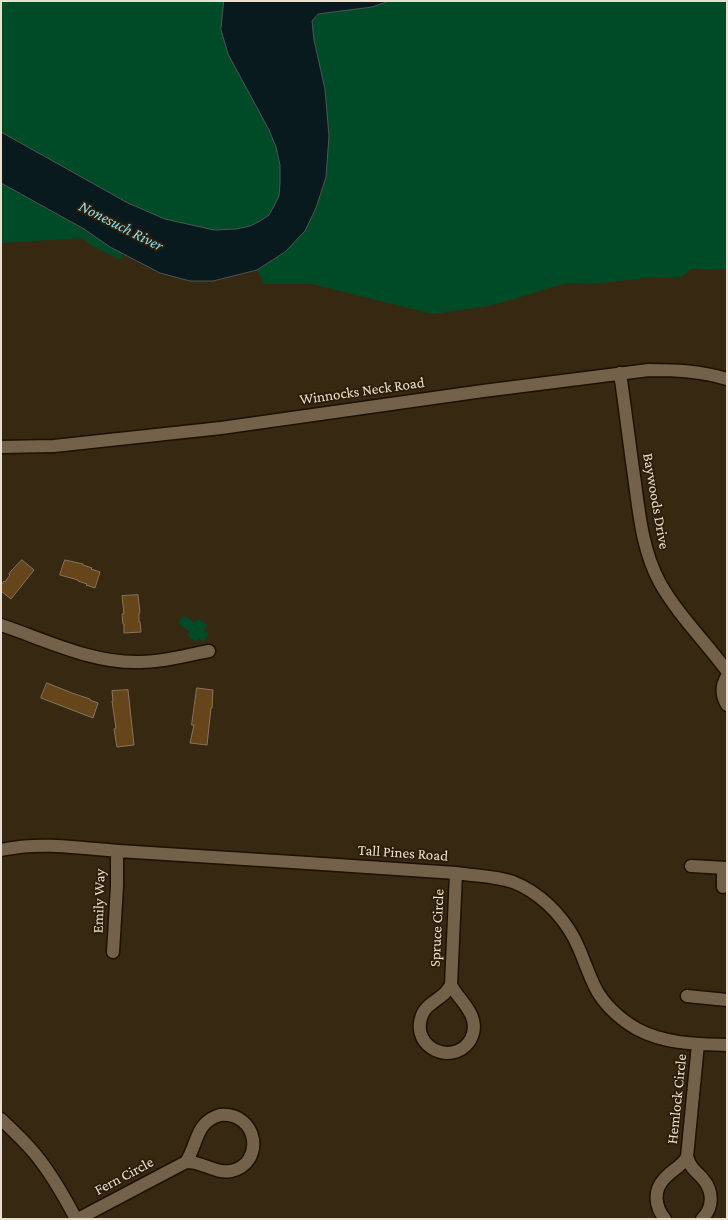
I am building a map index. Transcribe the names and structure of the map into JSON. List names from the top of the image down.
{
  "streets": {
    "street": [
      "Winnocks Neck Road",
      "Baywoods Drive",
      "Tall Pines Road",
      "Emily Way",
      "Spruce Circle",
      "Hemlock Circle",
      "Fern Circle"
    ]
  },
  "crossings": [
    ["Winnocks Neck Road", "Baywoods Drive"],
    ["Tall Pines Road", "Emily Way"],
    ["Tall Pines Road", "Spruce Circle"],
    ["Tall Pines Road", "Hemlock Circle"]
  ],
  "water": ["Nonesuch River"]
}
